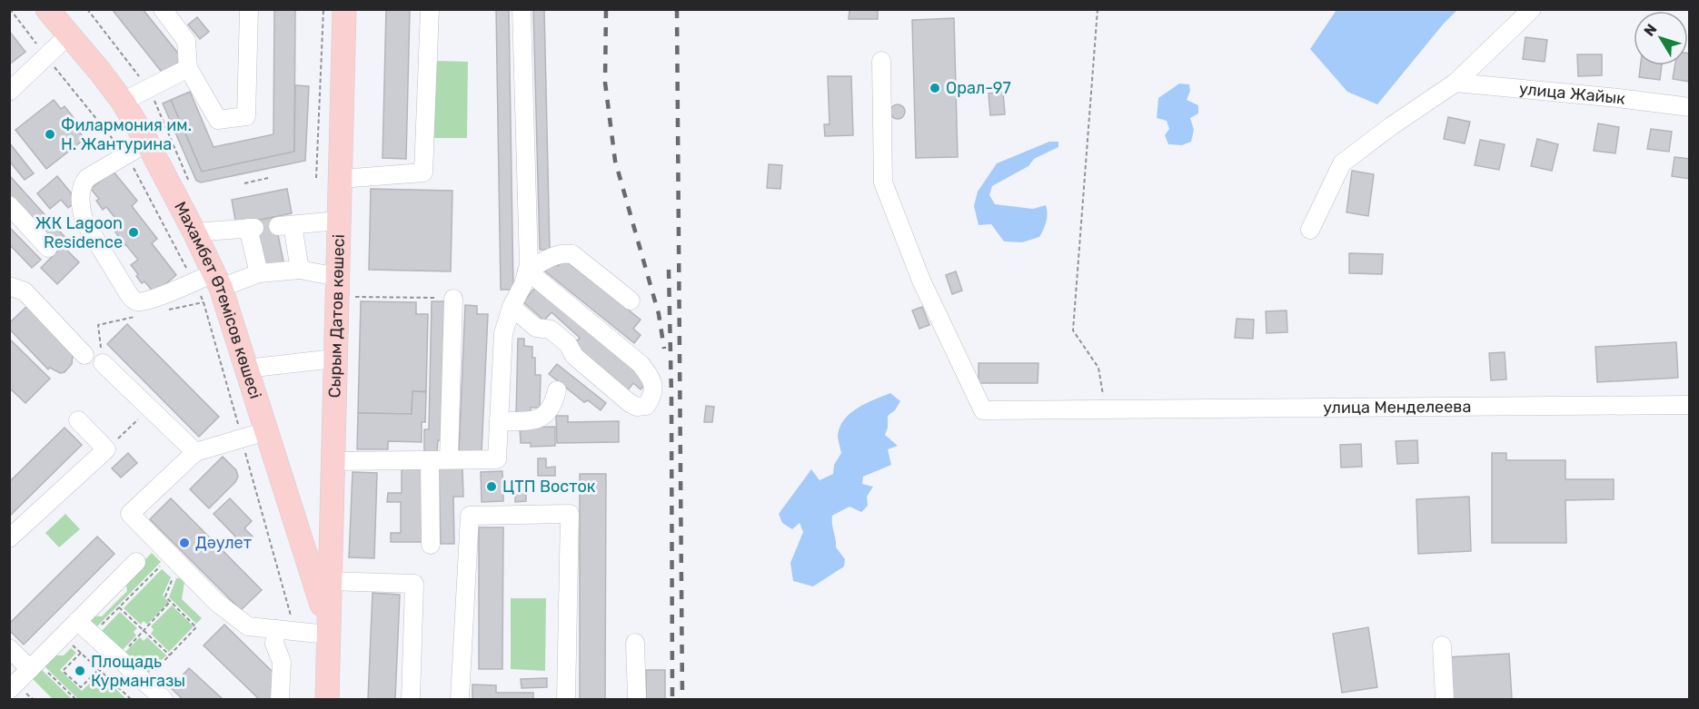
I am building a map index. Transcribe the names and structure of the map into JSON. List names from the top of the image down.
{
  "streets": {
    "main road": ["Махамбет Өтемісов көшесі", "Сырым Датов көшесі"],
    "street": ["улица Жайык", "улица Менделеева"]
  },
  "crossings": [
    ["Махамбет Өтемісов көшесі", "Сырым Датов көшесі"]
  ],
  "places": [
    "Орал-97",
    "Филармония им. Н. Жантурина",
    "ЖК Lagoon Residence",
    "ЦТП Восток",
    "Дәулет",
    "Площадь Курмангазы"
  ],
  "north": "top left"
}
